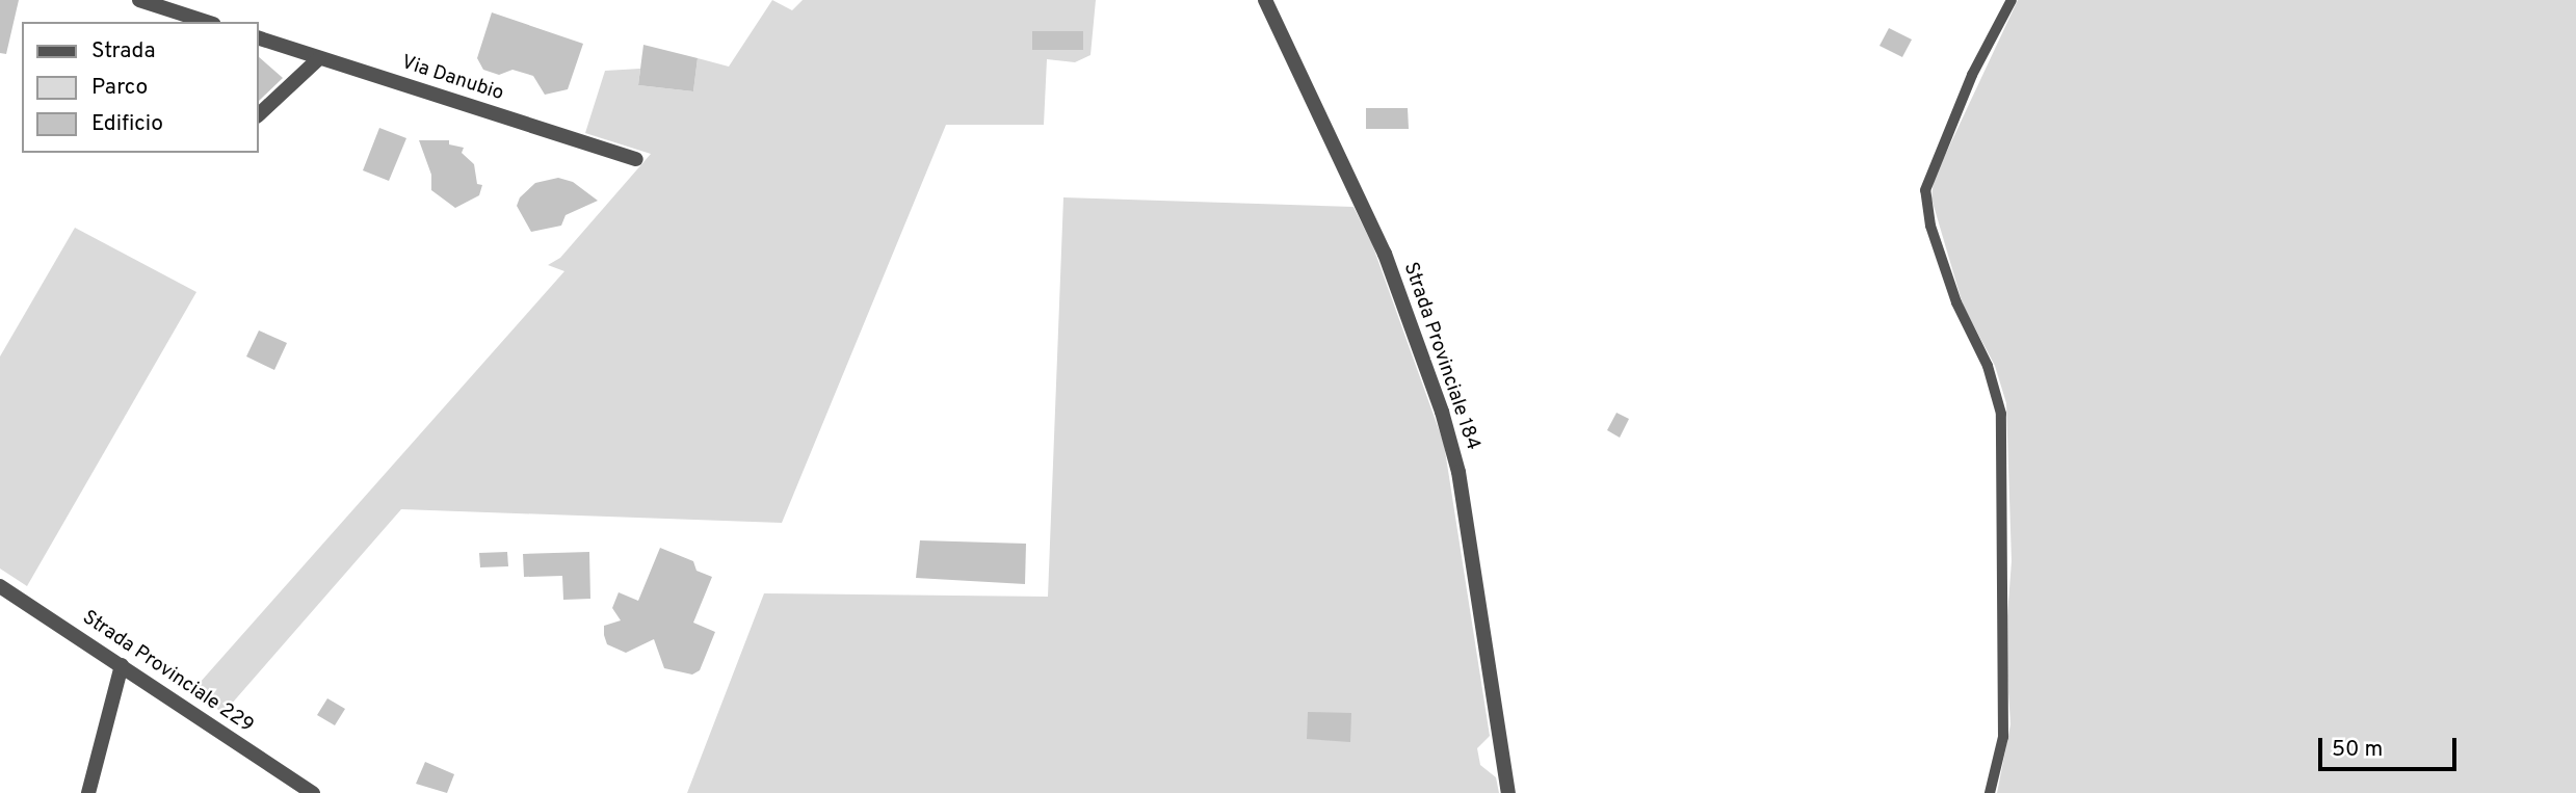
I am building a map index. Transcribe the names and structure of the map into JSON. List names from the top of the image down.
{
  "streets": {
    "street": ["Via Danubio", "Strada Provinciale 184", "Strada Provinciale 229"]
  },
  "legend": ["Strada", "Parco", "Edificio"],
  "scale_bar": "50 m"
}
